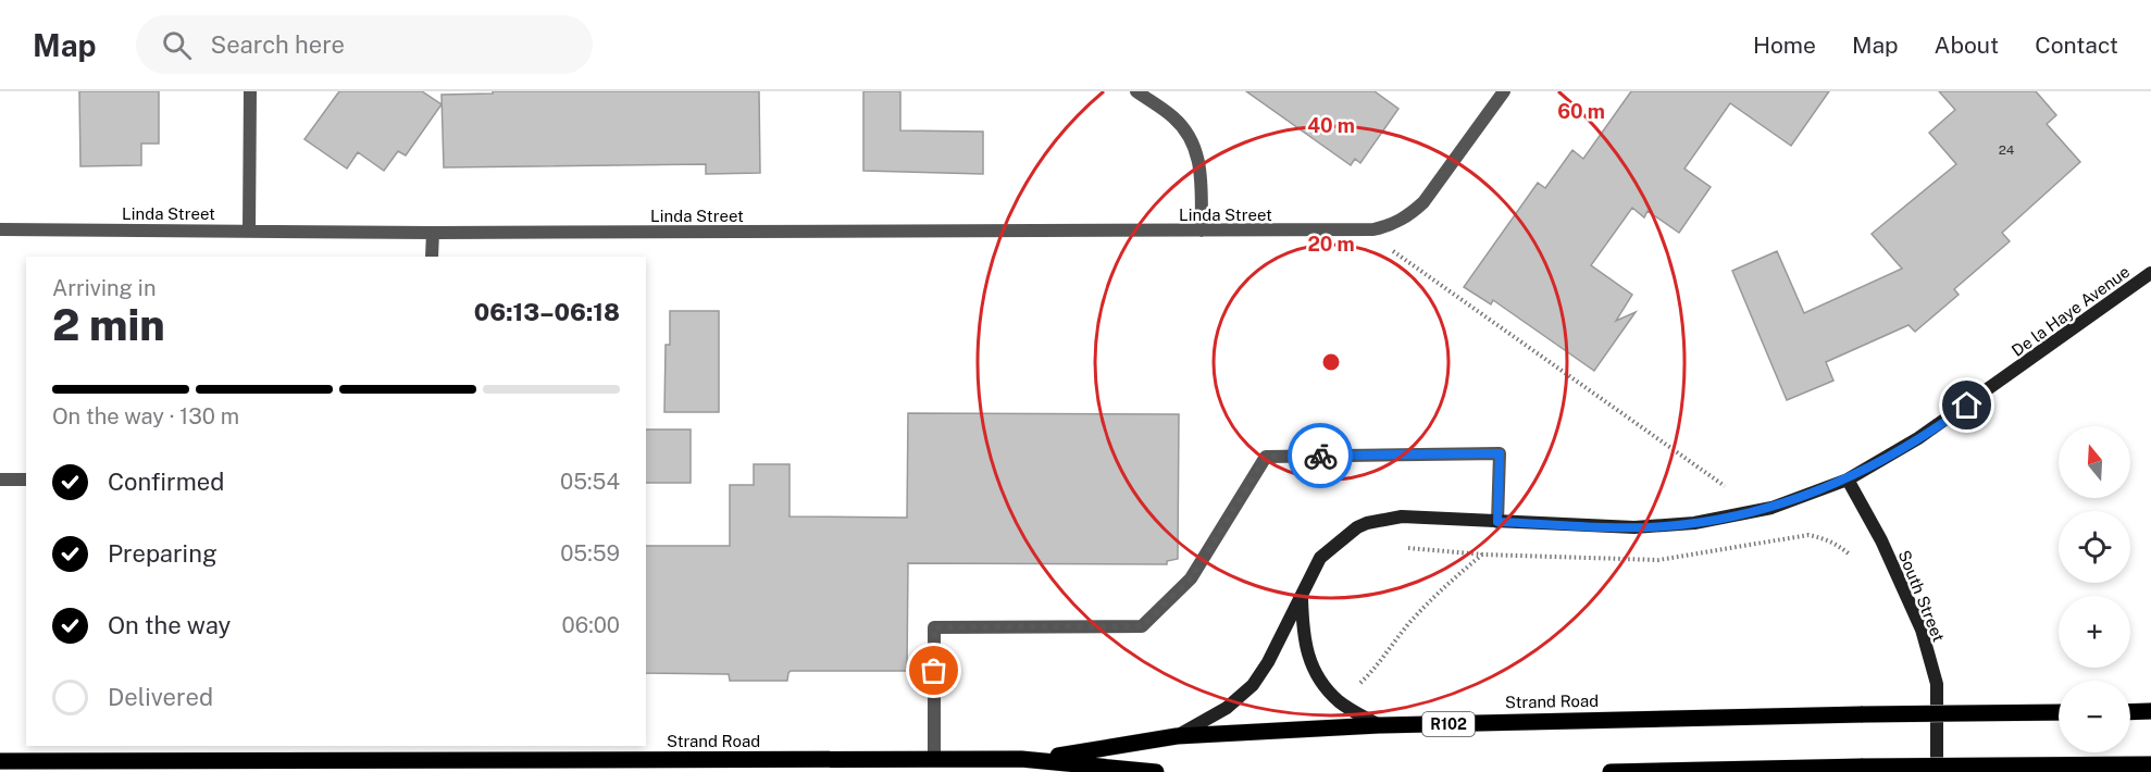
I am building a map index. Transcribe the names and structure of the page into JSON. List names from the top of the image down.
{
  "streets": {
    "main road": ["Strand Road", "R102"],
    "street": ["Linda Street", "De la Haye Avenue", "South Street"]
  },
  "crossings": [
    ["De la Haye Avenue", "South Street"],
    ["De la Haye Avenue", "Strand Road"]
  ],
  "house_numbers": ["24"],
  "north": "top",
  "page": {
    "header": "Map",
    "search": "Search here",
    "nav": [
      "Home",
      "Map",
      "About",
      "Contact"
    ],
    "heading": ["2 min", "Arriving in", "06:13–06:18"],
    "bar": "On the way · 130 m",
    "map_buttons": ["+", "−"],
    "list": [
      ["Confirmed", "05:54"],
      ["Preparing", "05:59"],
      ["On the way", "06:00"],
      "Delivered"
    ]
  },
  "rings": ["60 m", "40 m", "20 m"]
}
